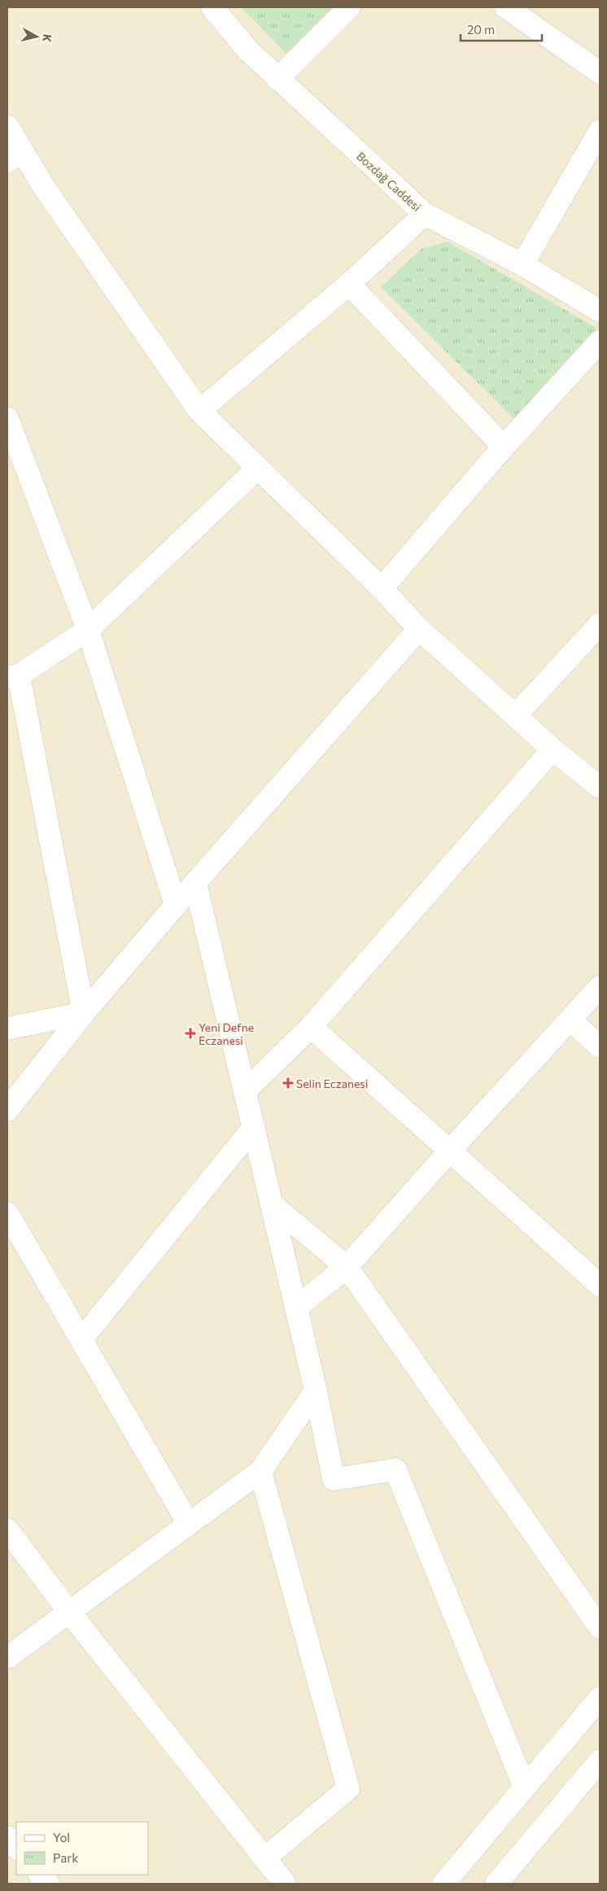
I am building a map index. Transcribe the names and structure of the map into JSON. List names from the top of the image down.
{
  "streets": {
    "street": ["Bozdağ Caddesi"]
  },
  "places": {
    "health": ["Yeni Defne Eczanesi", "Selin Eczanesi"]
  },
  "legend": ["Yol", "Park"],
  "scale_bar": "20 m",
  "north": "right"
}
